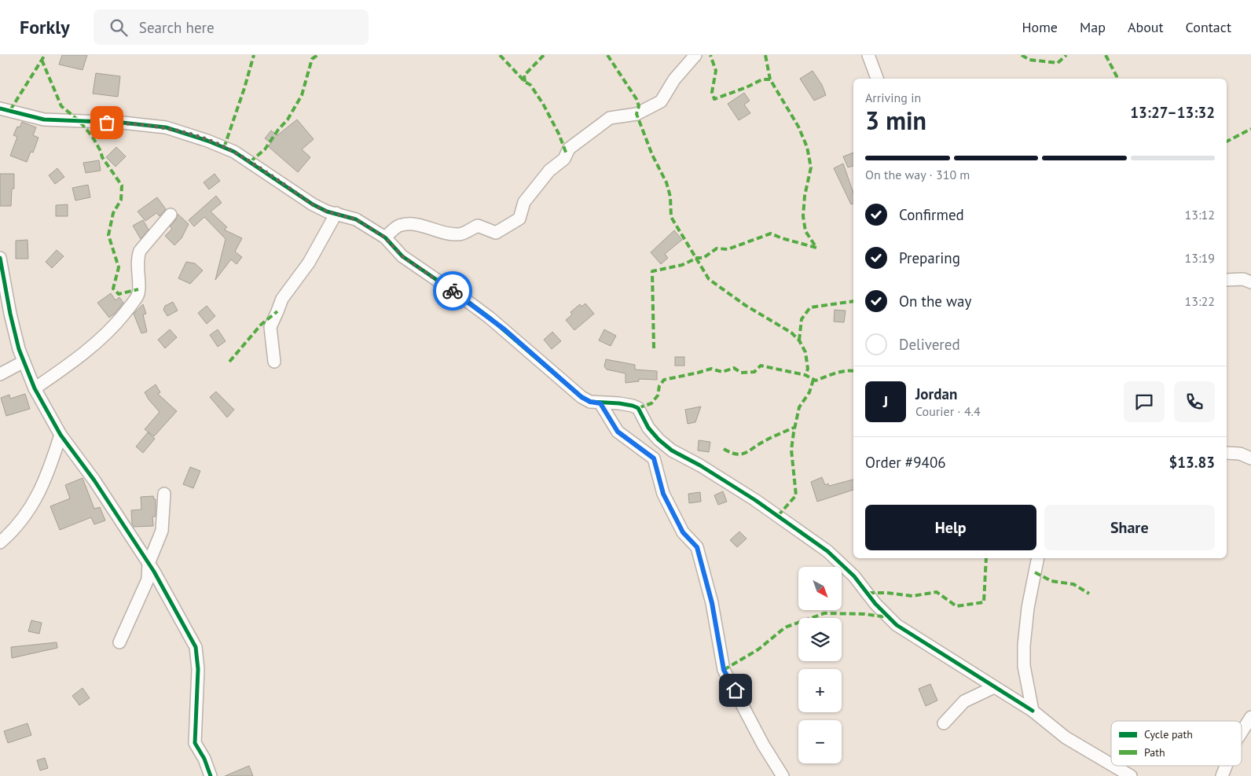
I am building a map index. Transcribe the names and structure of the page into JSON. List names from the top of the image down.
{
  "legend": ["Cycle path", "Path"],
  "north": "bottom right",
  "page": {
    "header": "Forkly",
    "search": "Search here",
    "nav": [
      "Home",
      "Map",
      "About",
      "Contact"
    ],
    "heading": ["3 min", "Arriving in", "13:27–13:32"],
    "panel": [
      "Jordan",
      "Courier · 4.4",
      "Order #9406",
      "$13.83"
    ],
    "bar": "On the way · 310 m",
    "list": [
      ["Confirmed", "13:12"],
      ["Preparing", "13:19"],
      ["On the way", "13:22"],
      "Delivered"
    ],
    "round": "J",
    "buttons": ["Help", "Share"],
    "map_buttons": ["+", "−"]
  }
}
